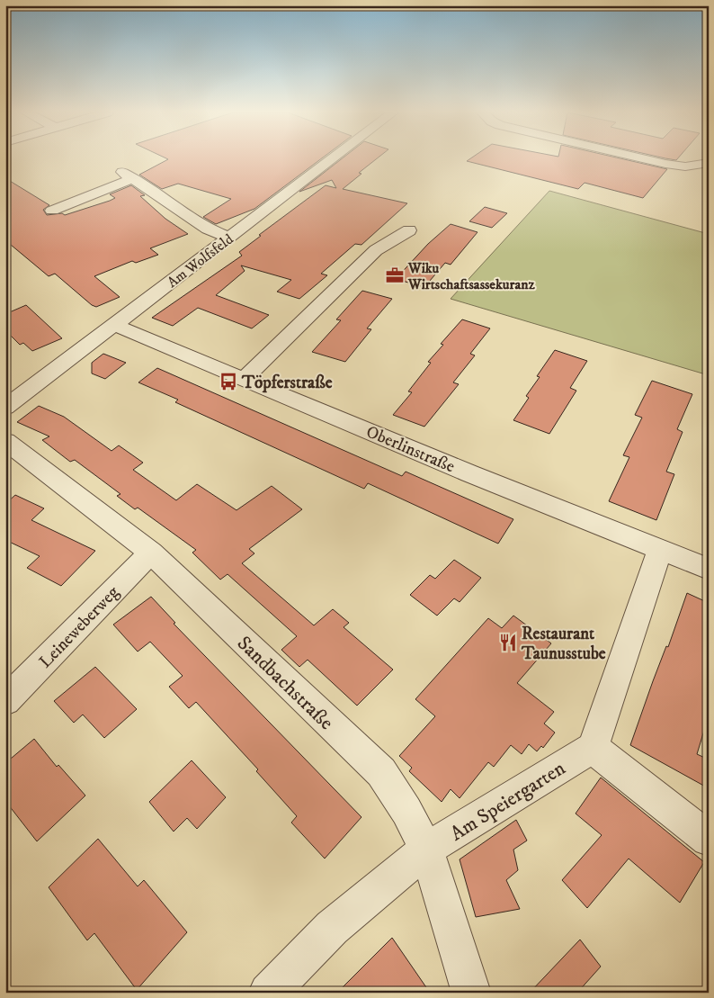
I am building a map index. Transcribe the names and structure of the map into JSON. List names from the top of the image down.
{
  "streets": {
    "street": [
      "Am Wolfsfeld",
      "Oberlinstraße",
      "Leineweberweg",
      "Sandbachstraße",
      "Am Speiergarten"
    ]
  },
  "crossings": [
    ["Am Wolfsfeld", "Oberlinstraße"],
    ["Leineweberweg", "Sandbachstraße"],
    ["Sandbachstraße", "Am Speiergarten"]
  ],
  "places": {
    "office": ["Wiku Wirtschaftsassekuranz"],
    "bus stop": ["Töpferstraße"],
    "restaurant": ["Restaurant Taunusstube"]
  }
}
